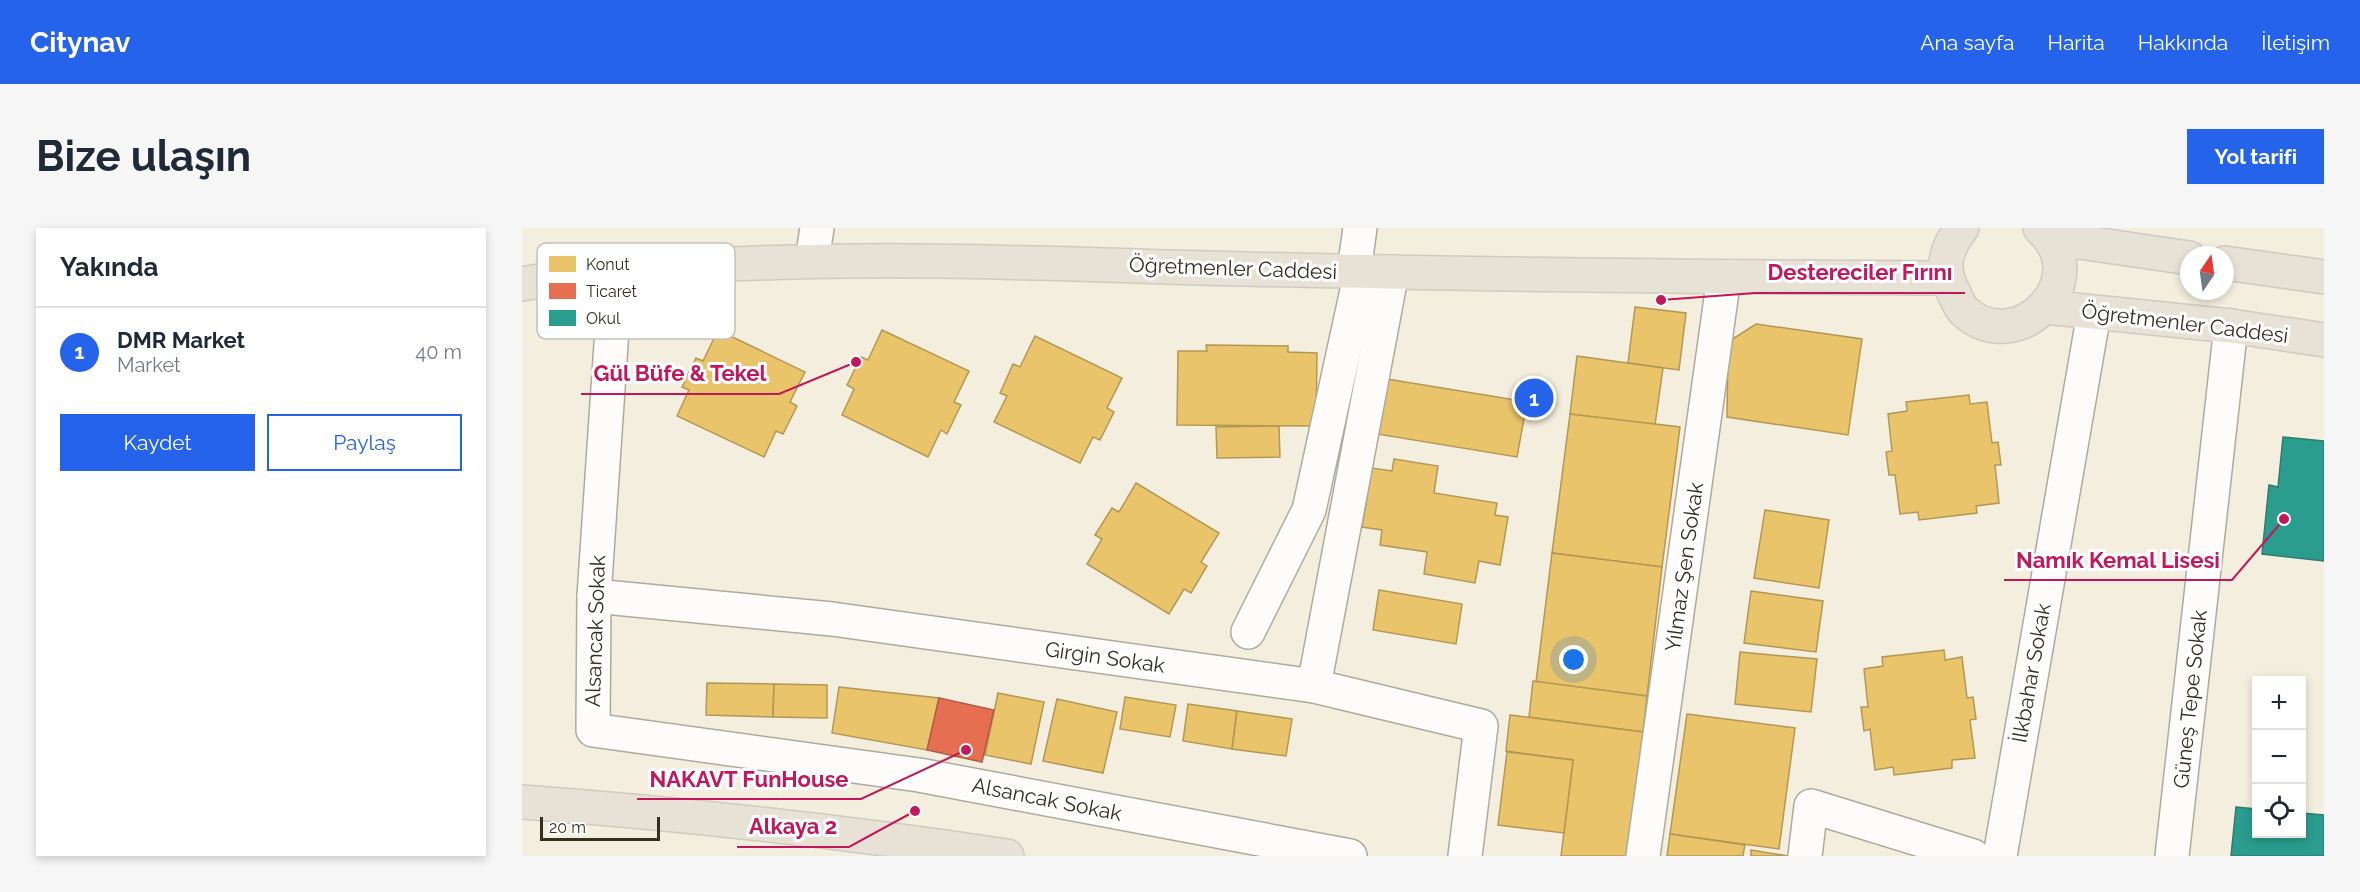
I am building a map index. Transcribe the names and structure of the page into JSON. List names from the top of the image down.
{
  "streets": {
    "main road": ["Öğretmenler Caddesi"],
    "street": [
      "Yılmaz Şen Sokak",
      "Alsancak Sokak",
      "Girgin Sokak",
      "İlkbahar Sokak",
      "Güneş Tepe Sokak"
    ]
  },
  "crossings": [
    ["Öğretmenler Caddesi", "Yılmaz Şen Sokak"],
    ["Öğretmenler Caddesi", "İlkbahar Sokak"],
    ["Öğretmenler Caddesi", "Güneş Tepe Sokak"],
    ["Alsancak Sokak", "Girgin Sokak"]
  ],
  "places": [
    "Destereciler Fırını",
    "Gül Büfe & Tekel",
    "Namık Kemal Lisesi",
    "NAKAVT FunHouse",
    "Alkaya 2"
  ],
  "legend": ["Konut", "Ticaret", "Okul"],
  "scale_bar": "20 m",
  "north": "top",
  "page": {
    "header": "Citynav",
    "nav": [
      "Ana sayfa",
      "Harita",
      "Hakkında",
      "İletişim"
    ],
    "buttons": [
      "Yol tarifi",
      ["Kaydet", "Paylaş"]
    ],
    "title": "Bize ulaşın",
    "heading": "Yakında",
    "list": [
      {
        "mark": "1",
        "name": "DMR Market",
        "note": "Market",
        "value": "40 m"
      }
    ],
    "pins": "1",
    "map_buttons": ["+", "−"],
    "scale": "20 m"
  }
}
